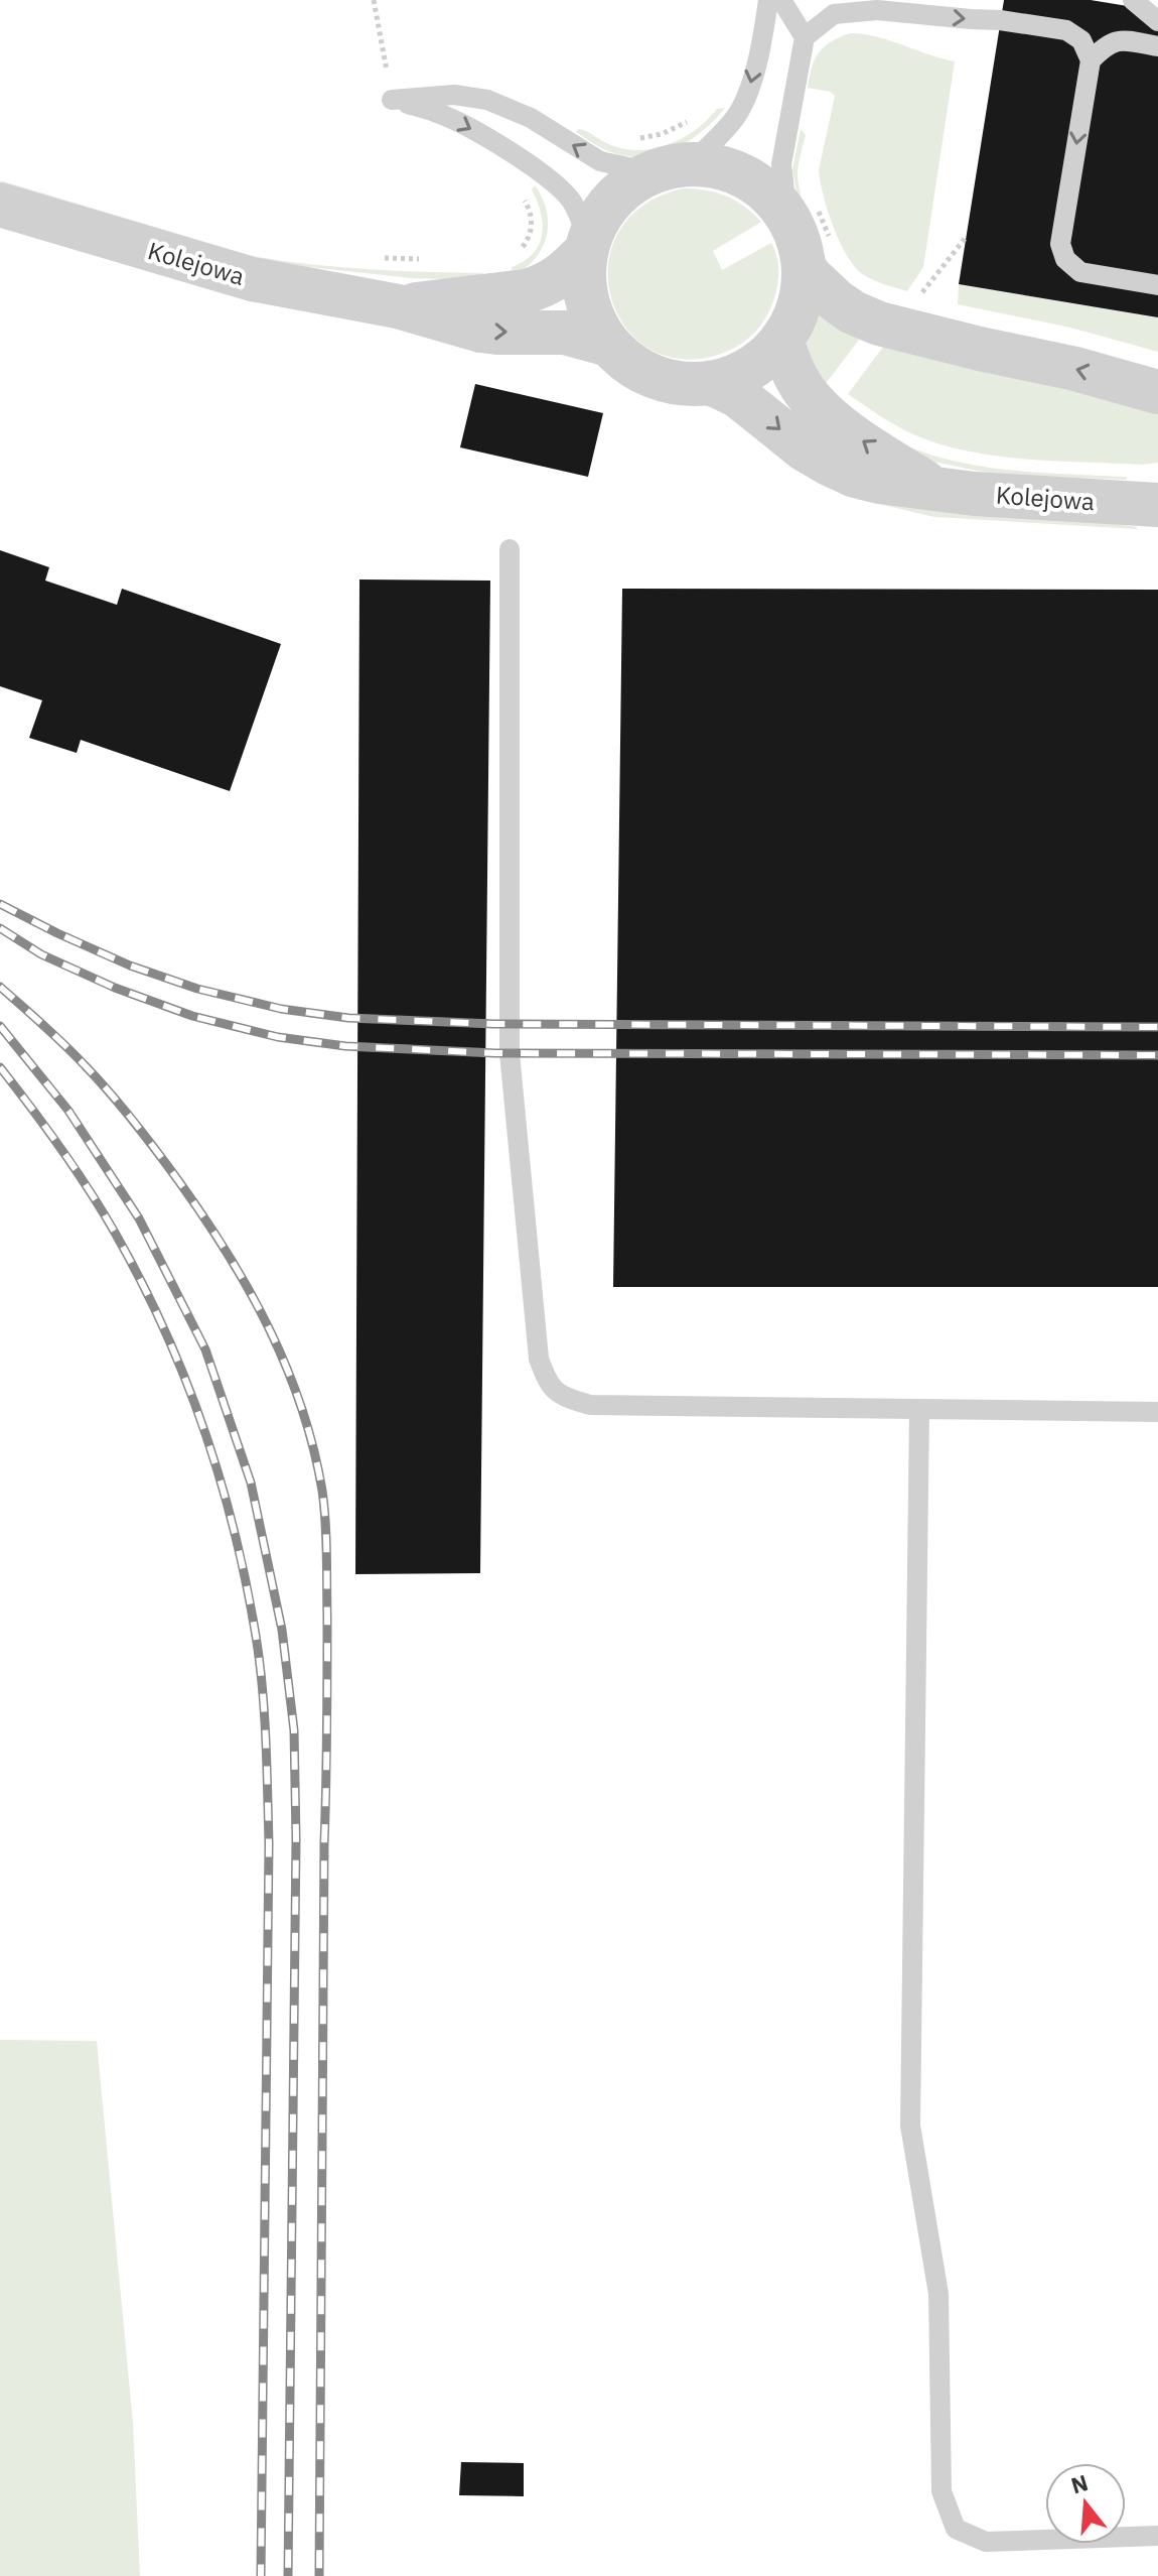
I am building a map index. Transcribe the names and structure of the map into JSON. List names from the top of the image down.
{
  "streets": {
    "street": ["Kolejowa"]
  },
  "north": "top"
}
